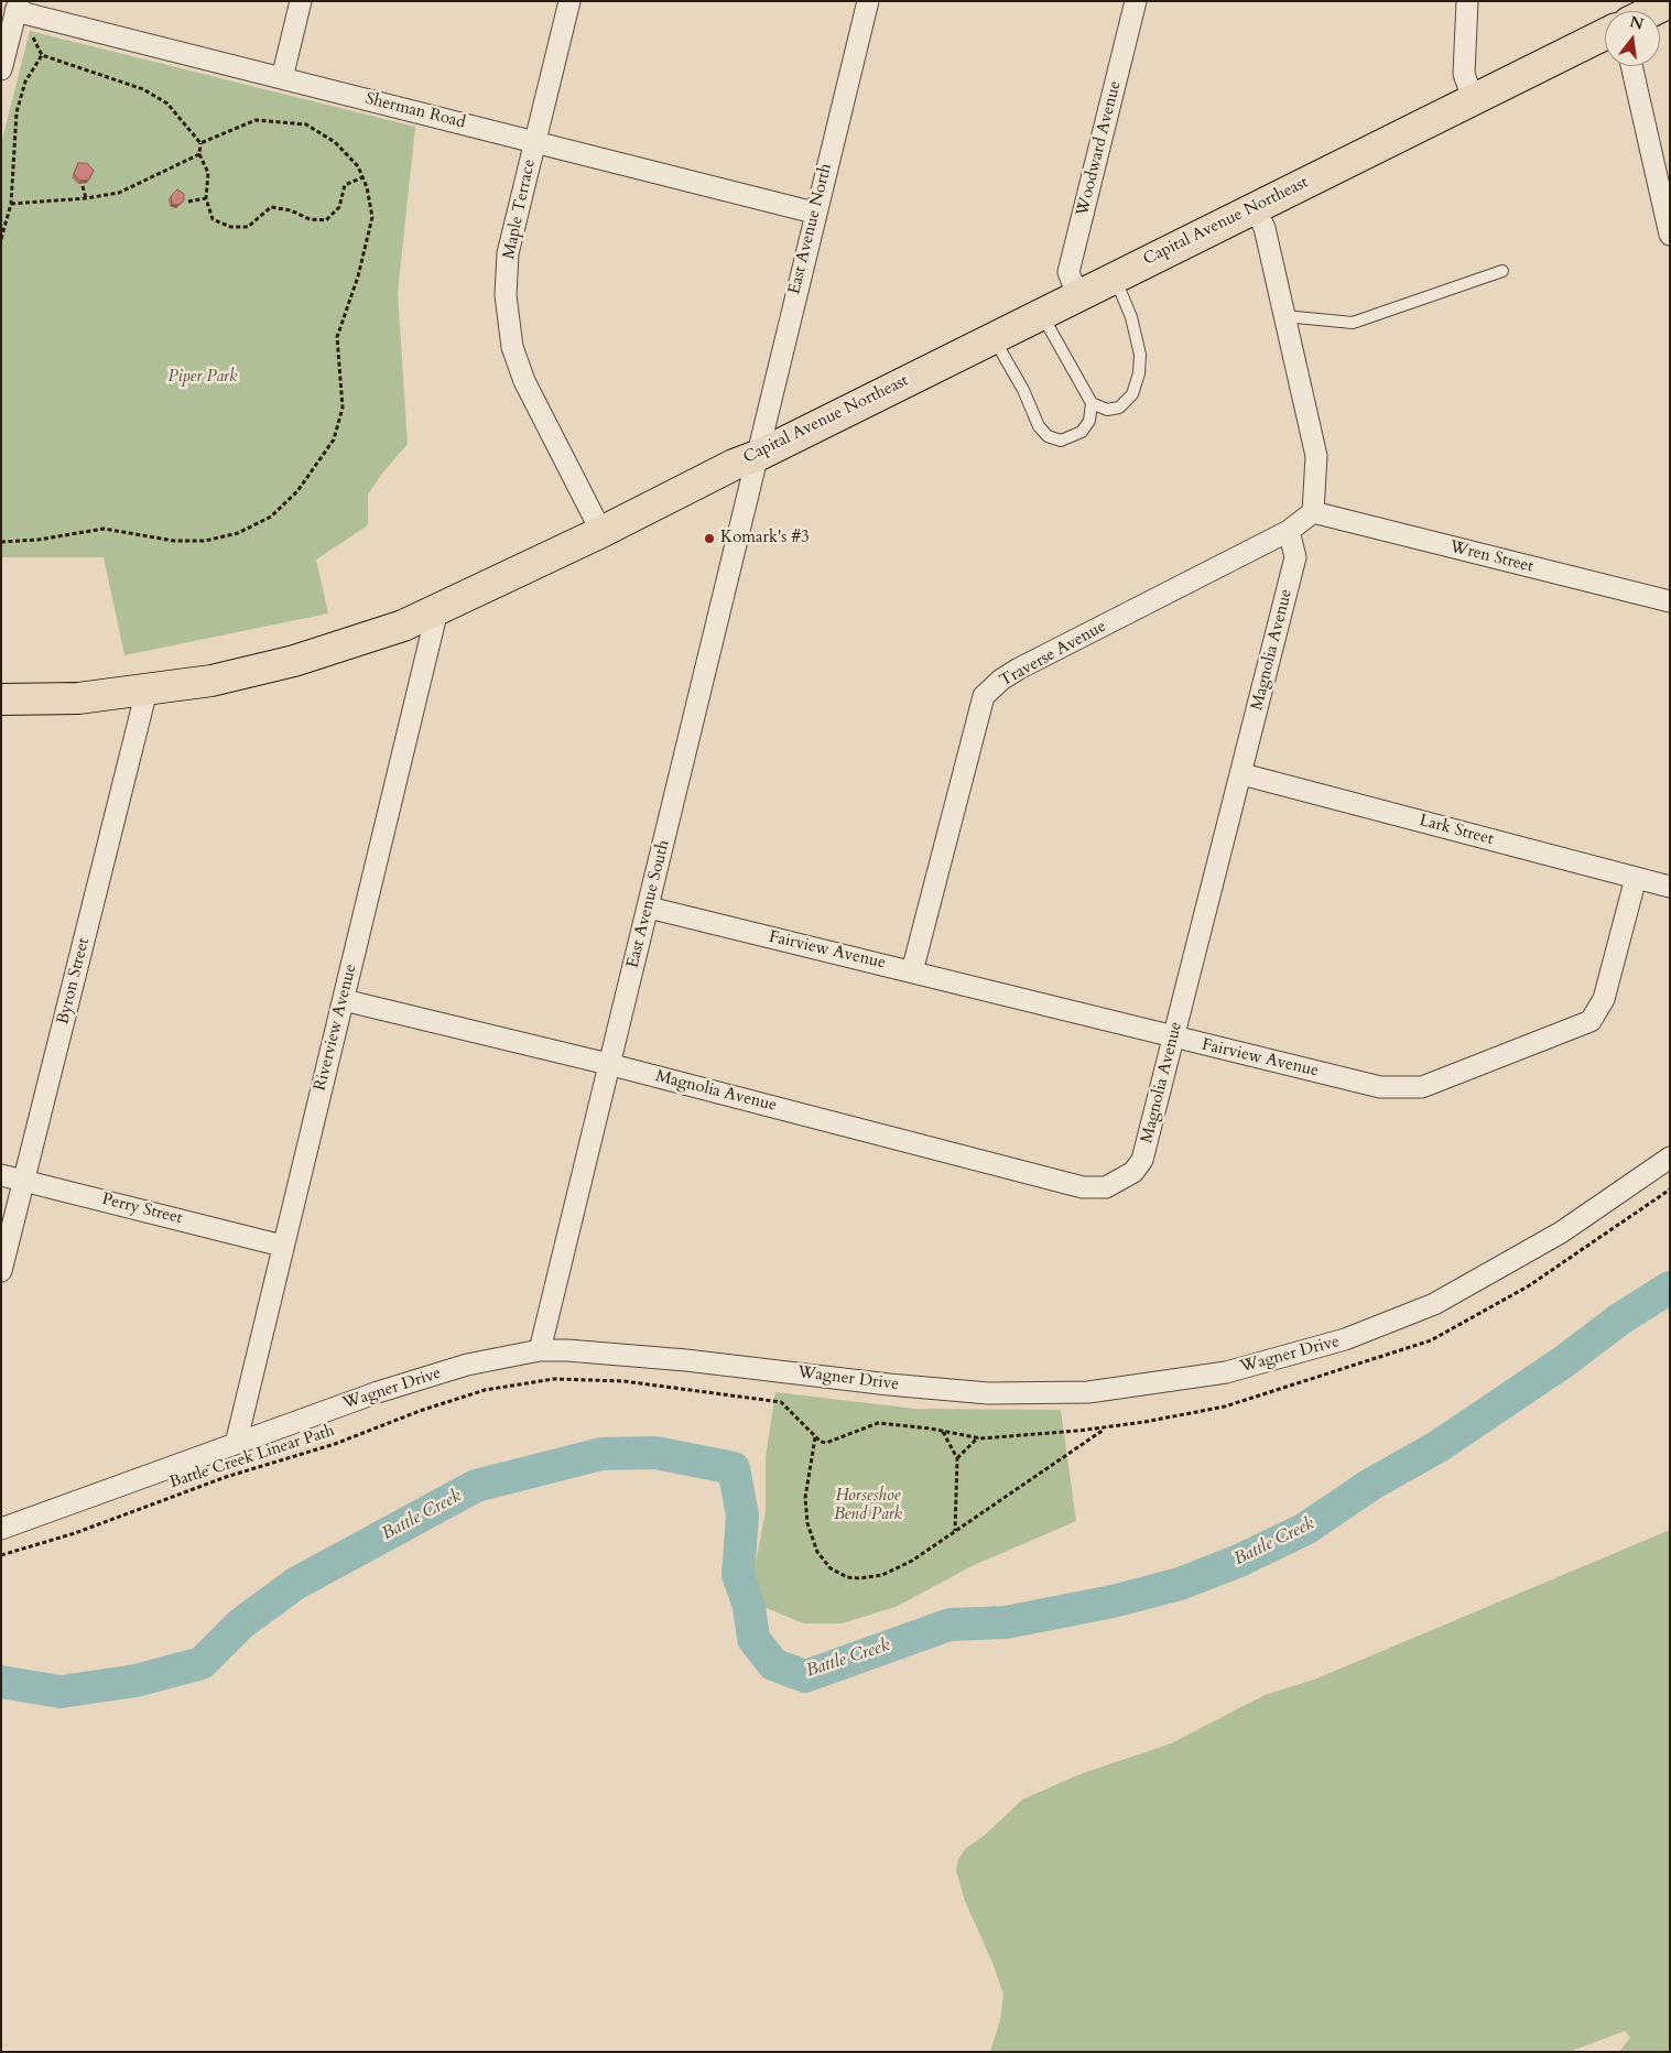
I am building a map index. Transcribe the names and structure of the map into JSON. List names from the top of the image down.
{
  "streets": {
    "main road": ["Capital Avenue Northeast"],
    "street": [
      "Sherman Road",
      "Woodward Avenue",
      "Maple Terrace",
      "East Avenue North",
      "Wren Street",
      "Magnolia Avenue",
      "Traverse Avenue",
      "Lark Street",
      "East Avenue South",
      "Fairview Avenue",
      "Byron Street",
      "Riverview Avenue",
      "Perry Street",
      "Wagner Drive"
    ],
    "path": ["Battle Creek Linear Path"]
  },
  "crossings": [
    ["Sherman Road", "Maple Terrace"],
    ["Sherman Road", "East Avenue North"],
    ["Woodward Avenue", "Capital Avenue Northeast"],
    ["Maple Terrace", "Capital Avenue Northeast"],
    ["Capital Avenue Northeast", "East Avenue North"],
    ["Capital Avenue Northeast", "East Avenue South"],
    ["Capital Avenue Northeast", "Byron Street"],
    ["Capital Avenue Northeast", "Riverview Avenue"],
    ["East Avenue North", "East Avenue South"],
    ["Magnolia Avenue", "Traverse Avenue"],
    ["Magnolia Avenue", "Lark Street"],
    ["Magnolia Avenue", "East Avenue South"],
    ["Magnolia Avenue", "Fairview Avenue"],
    ["Magnolia Avenue", "Riverview Avenue"],
    ["Traverse Avenue", "Fairview Avenue"],
    ["Lark Street", "Fairview Avenue"],
    ["East Avenue South", "Fairview Avenue"],
    ["East Avenue South", "Wagner Drive"],
    ["Byron Street", "Perry Street"],
    ["Riverview Avenue", "Perry Street"],
    ["Riverview Avenue", "Wagner Drive"]
  ],
  "water": ["Battle Creek"],
  "parks": ["Piper Park", "Horseshoe Bend Park"],
  "places": ["Komark's #3"],
  "north": "top"
}
